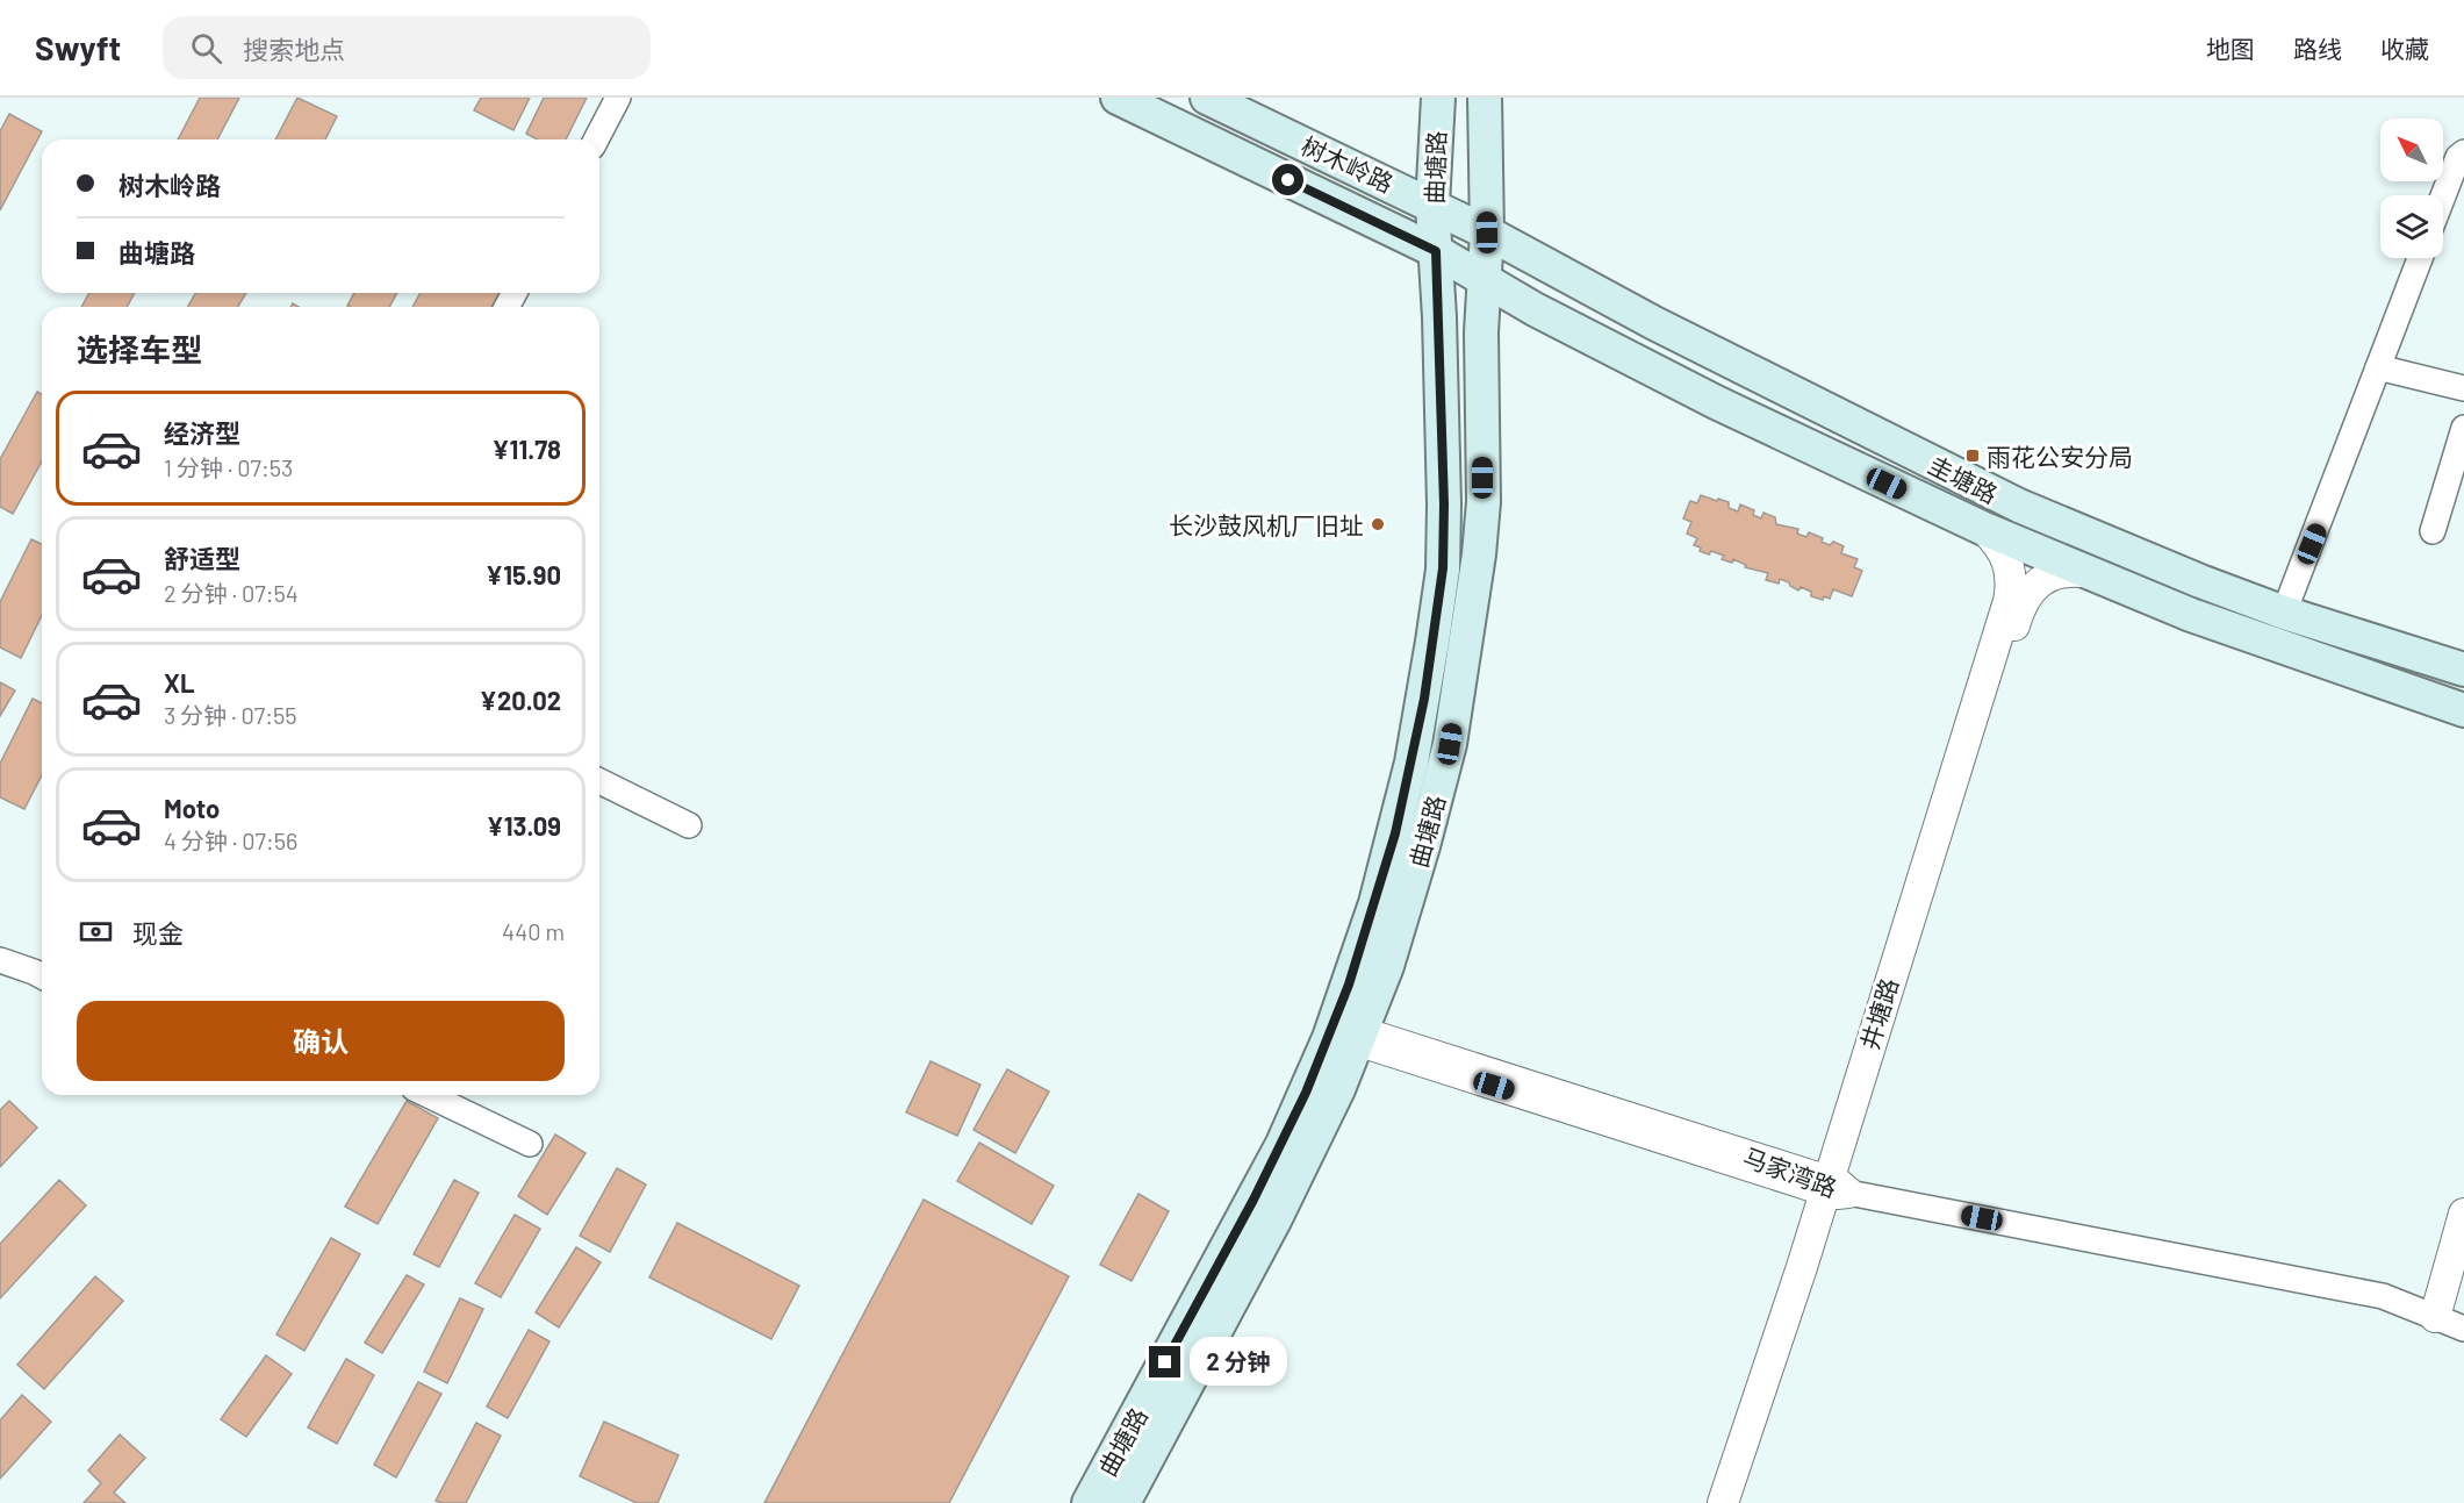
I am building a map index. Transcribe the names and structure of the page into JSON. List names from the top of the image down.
{
  "streets": {
    "main road": ["树木岭路", "曲塘路", "圭塘路"],
    "street": ["井塘路", "马家湾路"]
  },
  "crossings": [
    ["树木岭路", "曲塘路"],
    ["树木岭路", "圭塘路"],
    ["曲塘路", "圭塘路"],
    ["曲塘路", "马家湾路"],
    ["圭塘路", "井塘路"],
    ["井塘路", "马家湾路"]
  ],
  "places": {
    "transit": ["雨花公安分局"],
    "other": ["长沙鼓风机厂旧址"]
  },
  "north": "top left",
  "page": {
    "header": "Swyft",
    "search": "搜索地点",
    "nav": ["地图", "路线", "收藏"],
    "banner": ["树木岭路", "曲塘路"],
    "heading": "选择车型",
    "list": [
      {
        "name": "经济型",
        "note": "1 分钟 · 07:53",
        "value": "¥11.78"
      },
      {
        "name": "舒适型",
        "note": "2 分钟 · 07:54",
        "value": "¥15.90"
      },
      {
        "name": "XL",
        "note": "3 分钟 · 07:55",
        "value": "¥20.02"
      },
      {
        "name": "Moto",
        "note": "4 分钟 · 07:56",
        "value": "¥13.09"
      }
    ],
    "pay": ["现金", "440 m"],
    "buttons": "确认",
    "bubble": "2 分钟"
  }
}
